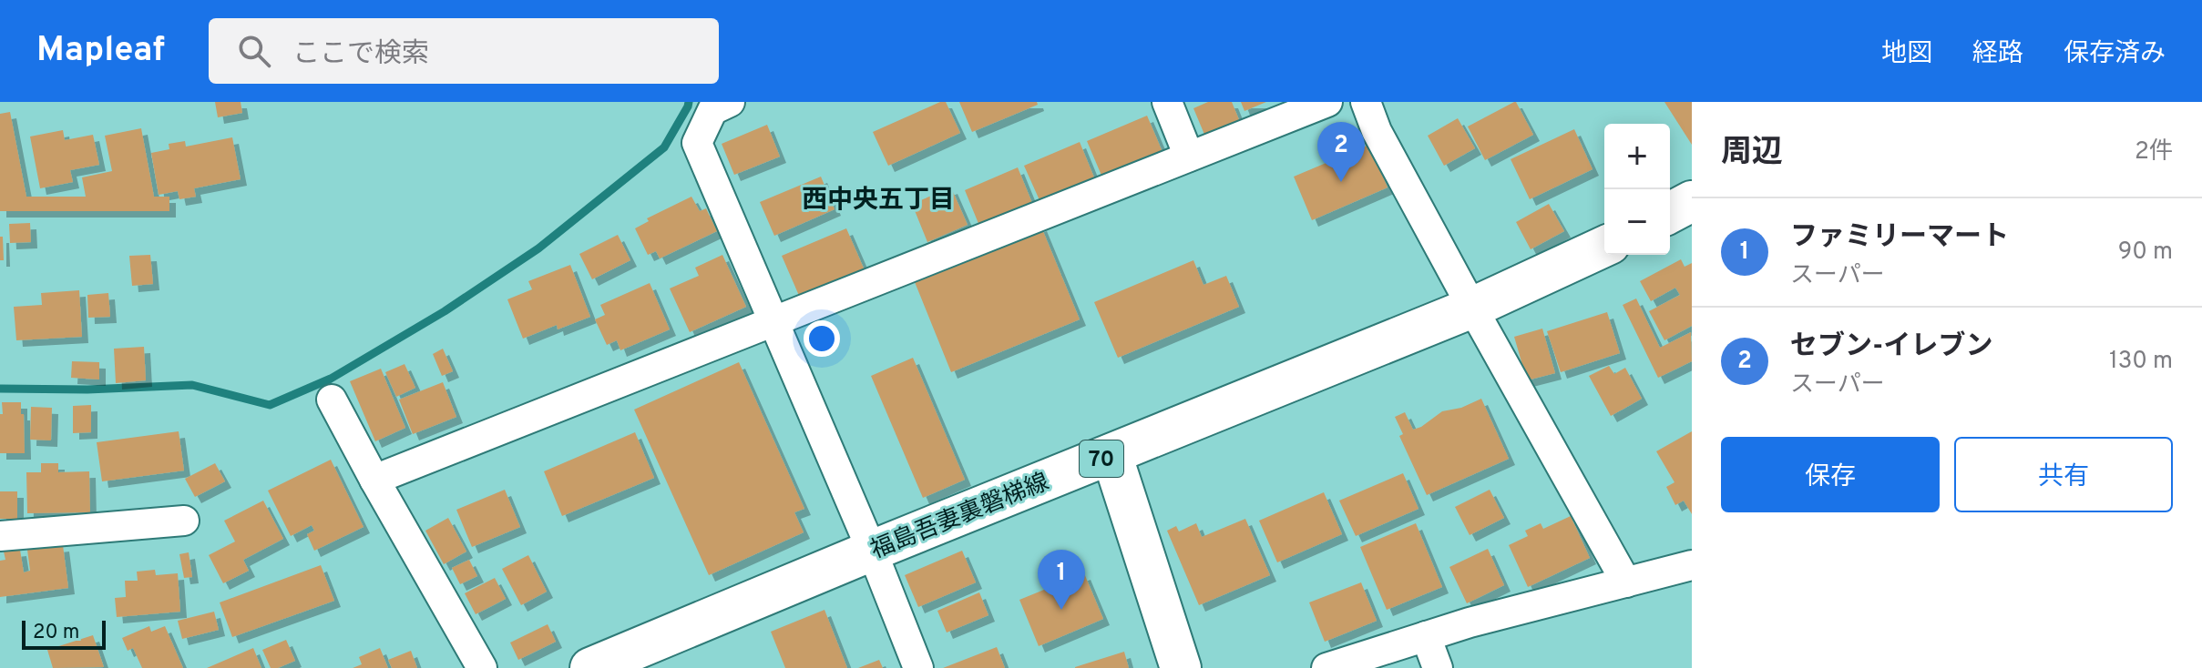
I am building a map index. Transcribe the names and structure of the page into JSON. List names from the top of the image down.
{
  "streets": {
    "main road": ["70", "福島吾妻裏磐梯線"]
  },
  "districts": ["西中央五丁目"],
  "scale_bar": "20 m",
  "page": {
    "header": "Mapleaf",
    "search": "ここで検索",
    "nav": ["地図", "経路", "保存済み"],
    "heading": ["周辺", "2件"],
    "pins": ["2", "1"],
    "map_buttons": ["+", "−"],
    "list": [
      {
        "mark": "1",
        "name": "ファミリーマート",
        "note": "スーパー",
        "value": "90 m"
      },
      {
        "mark": "2",
        "name": "セブン-イレブン",
        "note": "スーパー",
        "value": "130 m"
      }
    ],
    "buttons": ["保存", "共有"],
    "scale": "20 m"
  }
}
